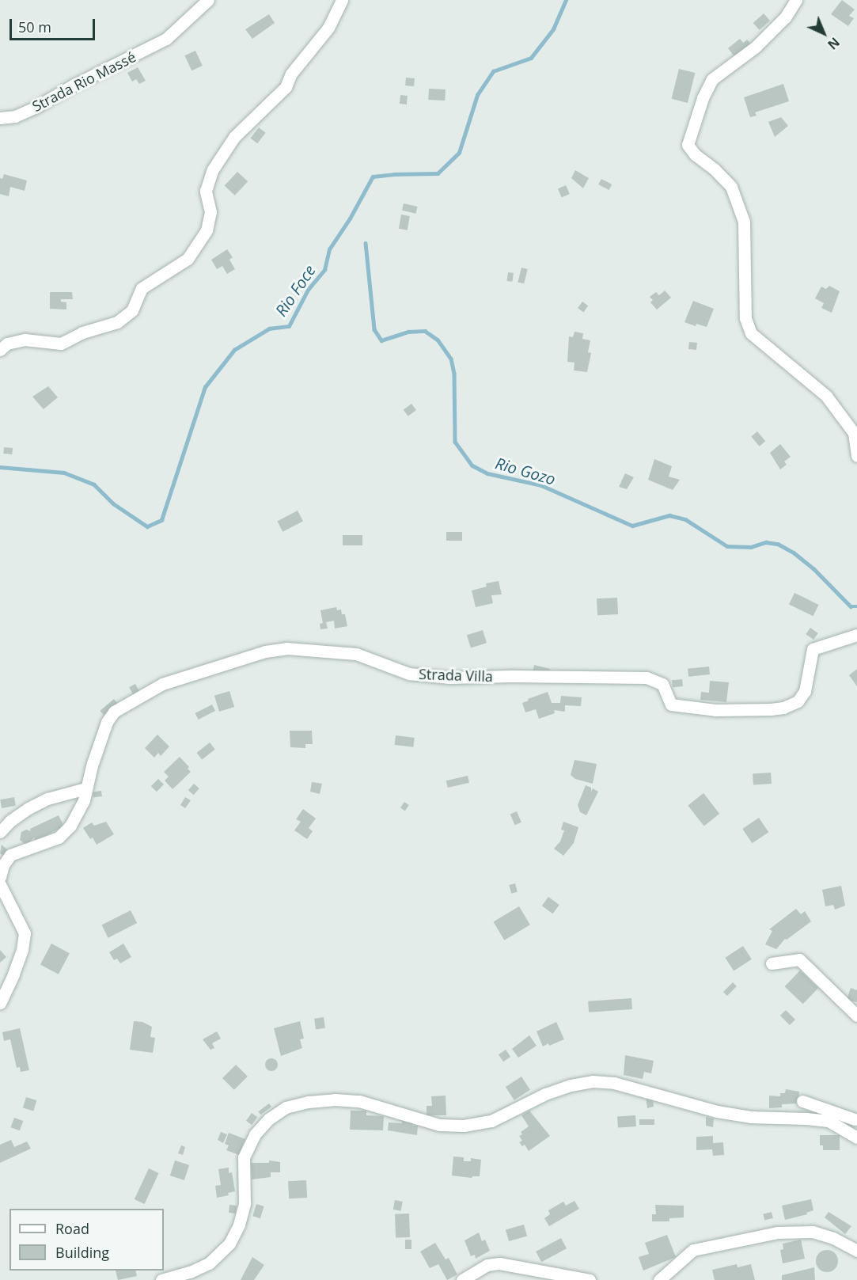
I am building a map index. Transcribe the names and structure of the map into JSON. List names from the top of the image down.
{
  "streets": {
    "street": ["Strada Rio Massé", "Strada Villa"]
  },
  "water": ["Rio Foce", "Rio Gozo"],
  "legend": ["Road", "Building"],
  "scale_bar": "50 m",
  "north": "bottom right"
}
